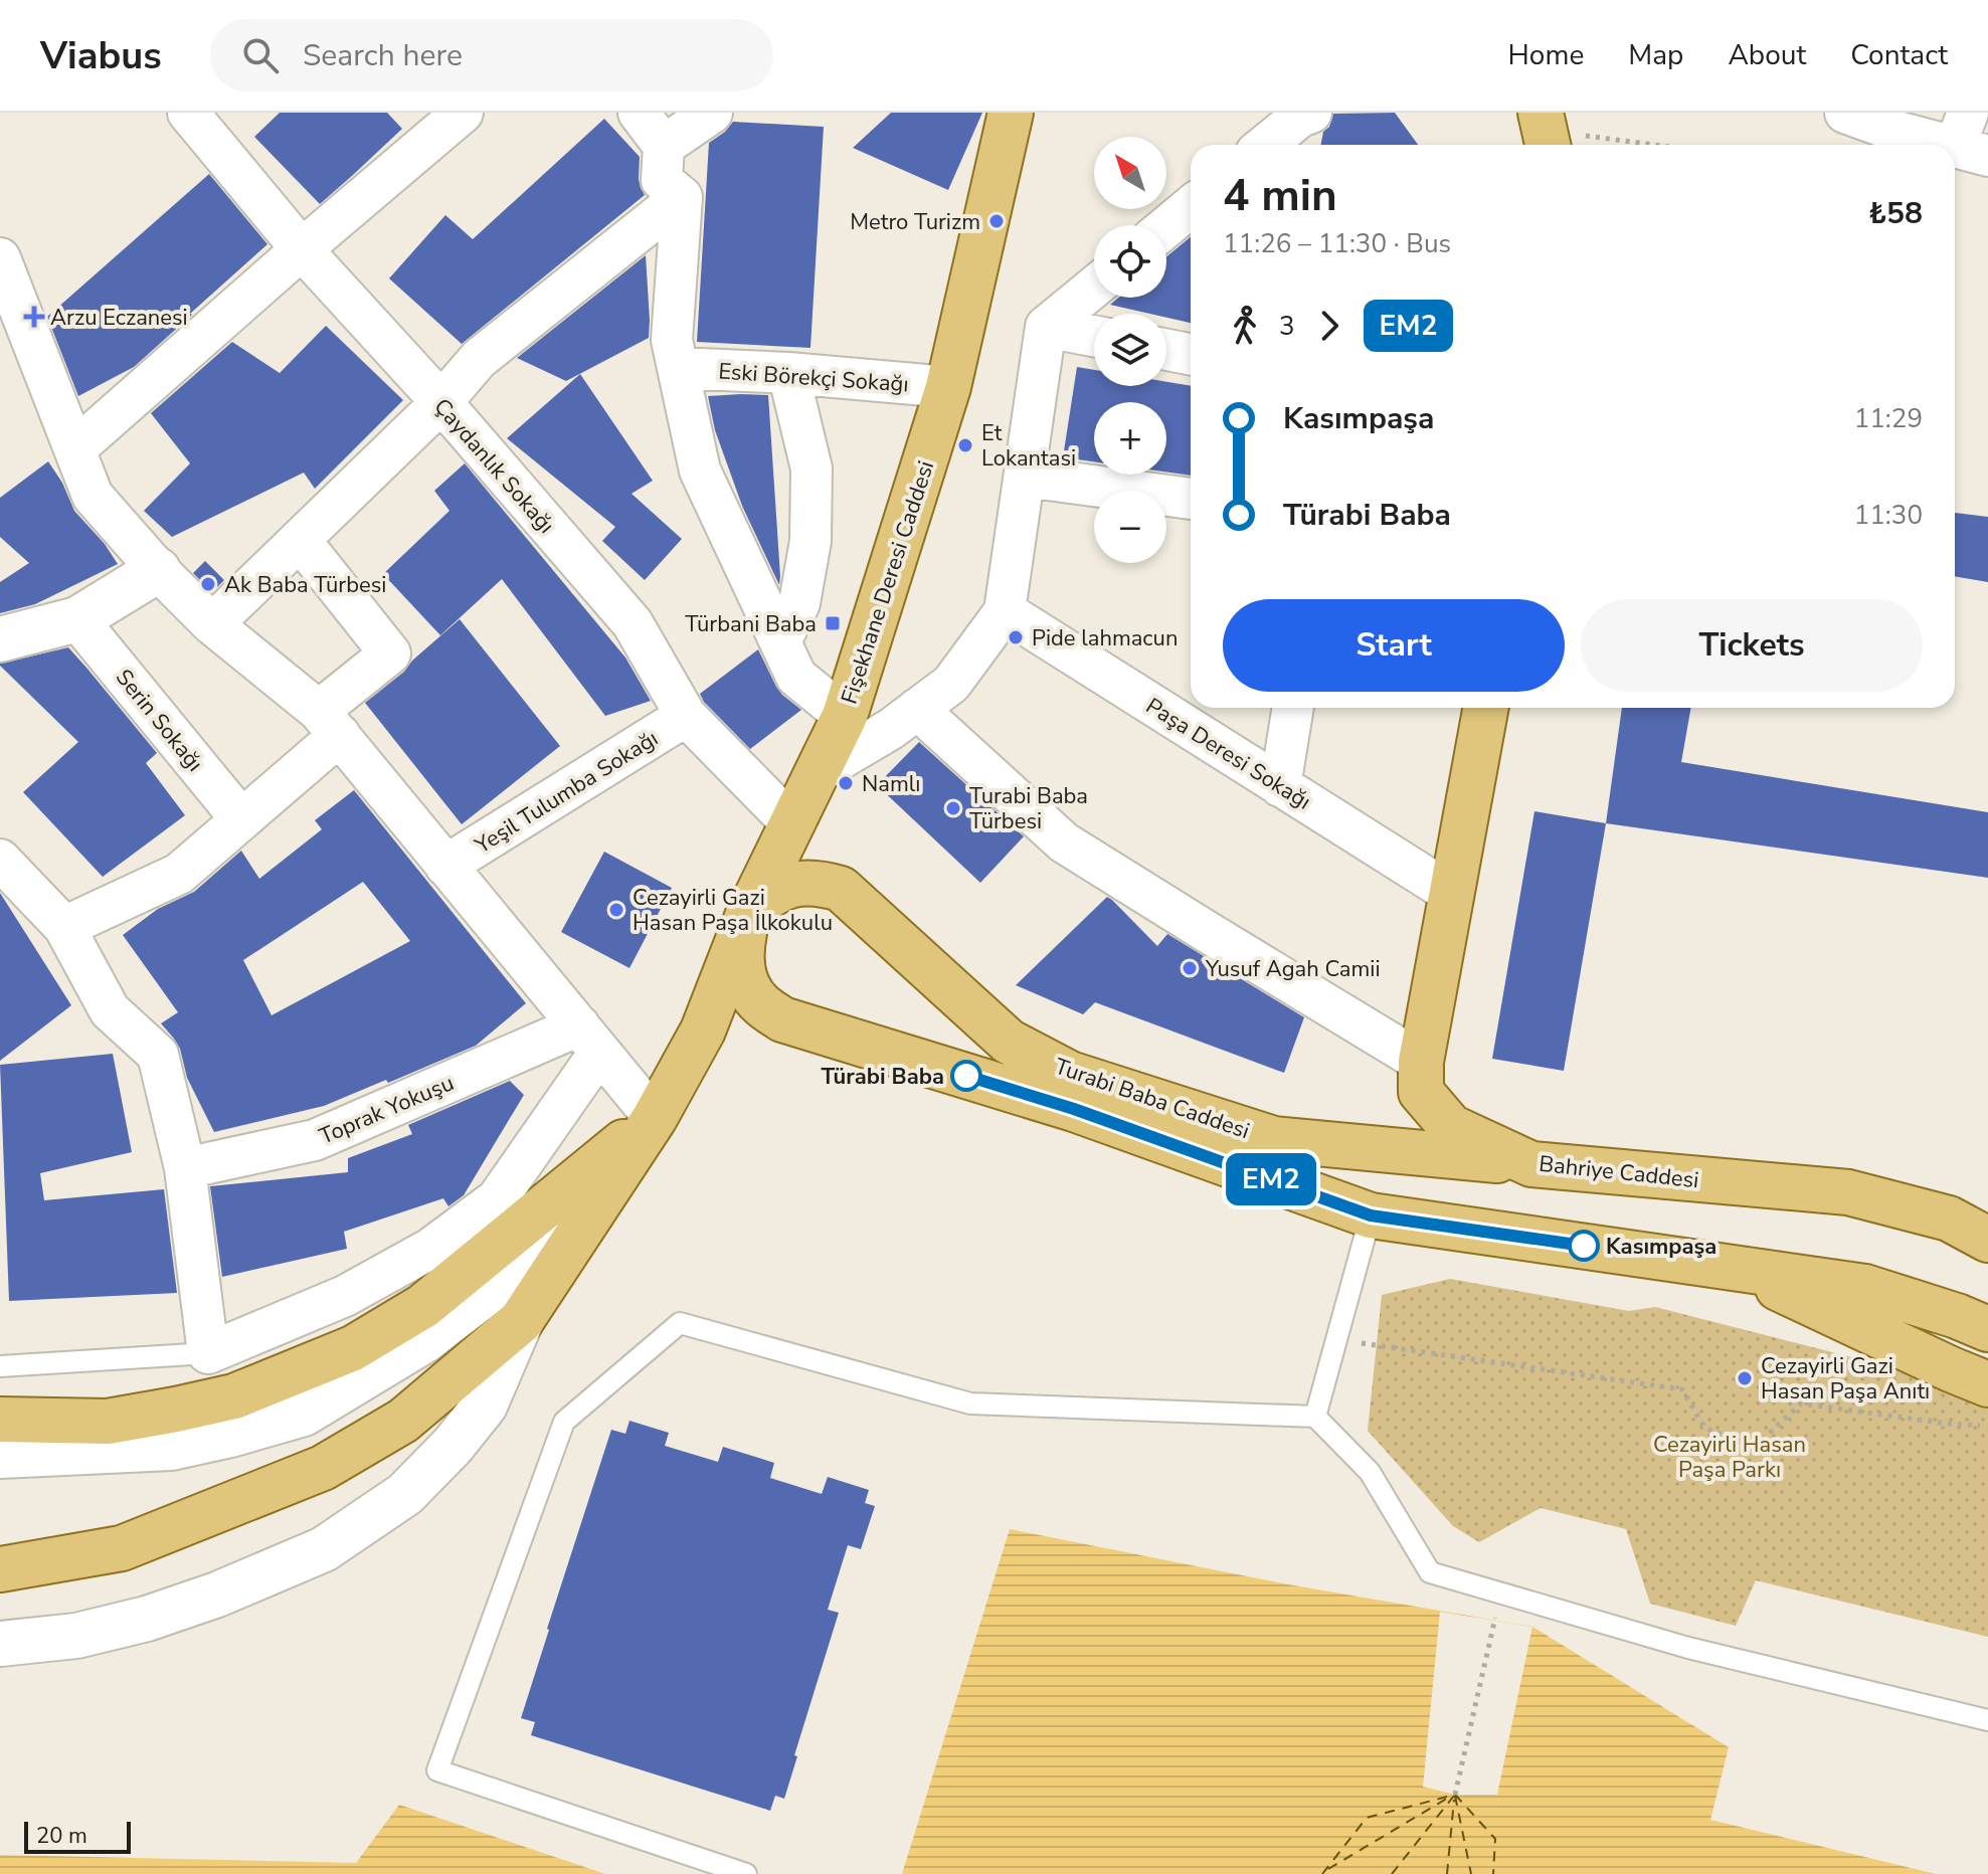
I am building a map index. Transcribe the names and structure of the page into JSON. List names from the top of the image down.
{
  "streets": {
    "main road": ["Fişekhane Deresi Caddesi", "Turabi Baba Caddesi", "Bahriye Caddesi"],
    "street": [
      "Eski Börekçi Sokağı",
      "Çaydanlık Sokağı",
      "Serin Sokağı",
      "Paşa Deresi Sokağı",
      "Yeşil Tulumba Sokağı",
      "Toprak Yokuşu"
    ]
  },
  "crossings": [
    ["Eski Börekçi Sokağı", "Fişekhane Deresi Caddesi"],
    ["Çaydanlık Sokağı", "Fişekhane Deresi Caddesi"],
    ["Çaydanlık Sokağı", "Yeşil Tulumba Sokağı"],
    ["Fişekhane Deresi Caddesi", "Turabi Baba Caddesi"],
    ["Paşa Deresi Sokağı", "Bahriye Caddesi"],
    ["Turabi Baba Caddesi", "Bahriye Caddesi"]
  ],
  "parks": ["Cezayirli Hasan Paşa Parkı"],
  "places": {
    "other": [
      "Metro Turizm",
      "Et Lokantasi",
      "Ak Baba Türbesi",
      "Pide lahmacun",
      "Namlı",
      "Turabi Baba Türbesi",
      "Cezayirli Gazi Hasan Paşa İlkokulu",
      "Yusuf Agah Camii",
      "Türabi Baba",
      "Kasımpaşa",
      "Cezayirli Gazi Hasan Paşa Anıtı"
    ],
    "health": ["Arzu Eczanesi"],
    "transit": ["Türbani Baba"]
  },
  "lines": ["bus line EM2"],
  "scale_bar": "20 m",
  "north": "top left",
  "page": {
    "header": "Viabus",
    "search": "Search here",
    "nav": [
      "Home",
      "Map",
      "About",
      "Contact"
    ],
    "on_map": "EM2",
    "map_buttons": ["+", "−"],
    "heading": ["4 min", "11:26 – 11:30 · Bus", "₺58"],
    "legs": ["3", "EM2"],
    "list": [
      {
        "name": "Kasımpaşa",
        "value": "11:29"
      },
      {
        "name": "Türabi Baba",
        "value": "11:30"
      }
    ],
    "buttons": ["Start", "Tickets"],
    "scale": "20 m"
  }
}
